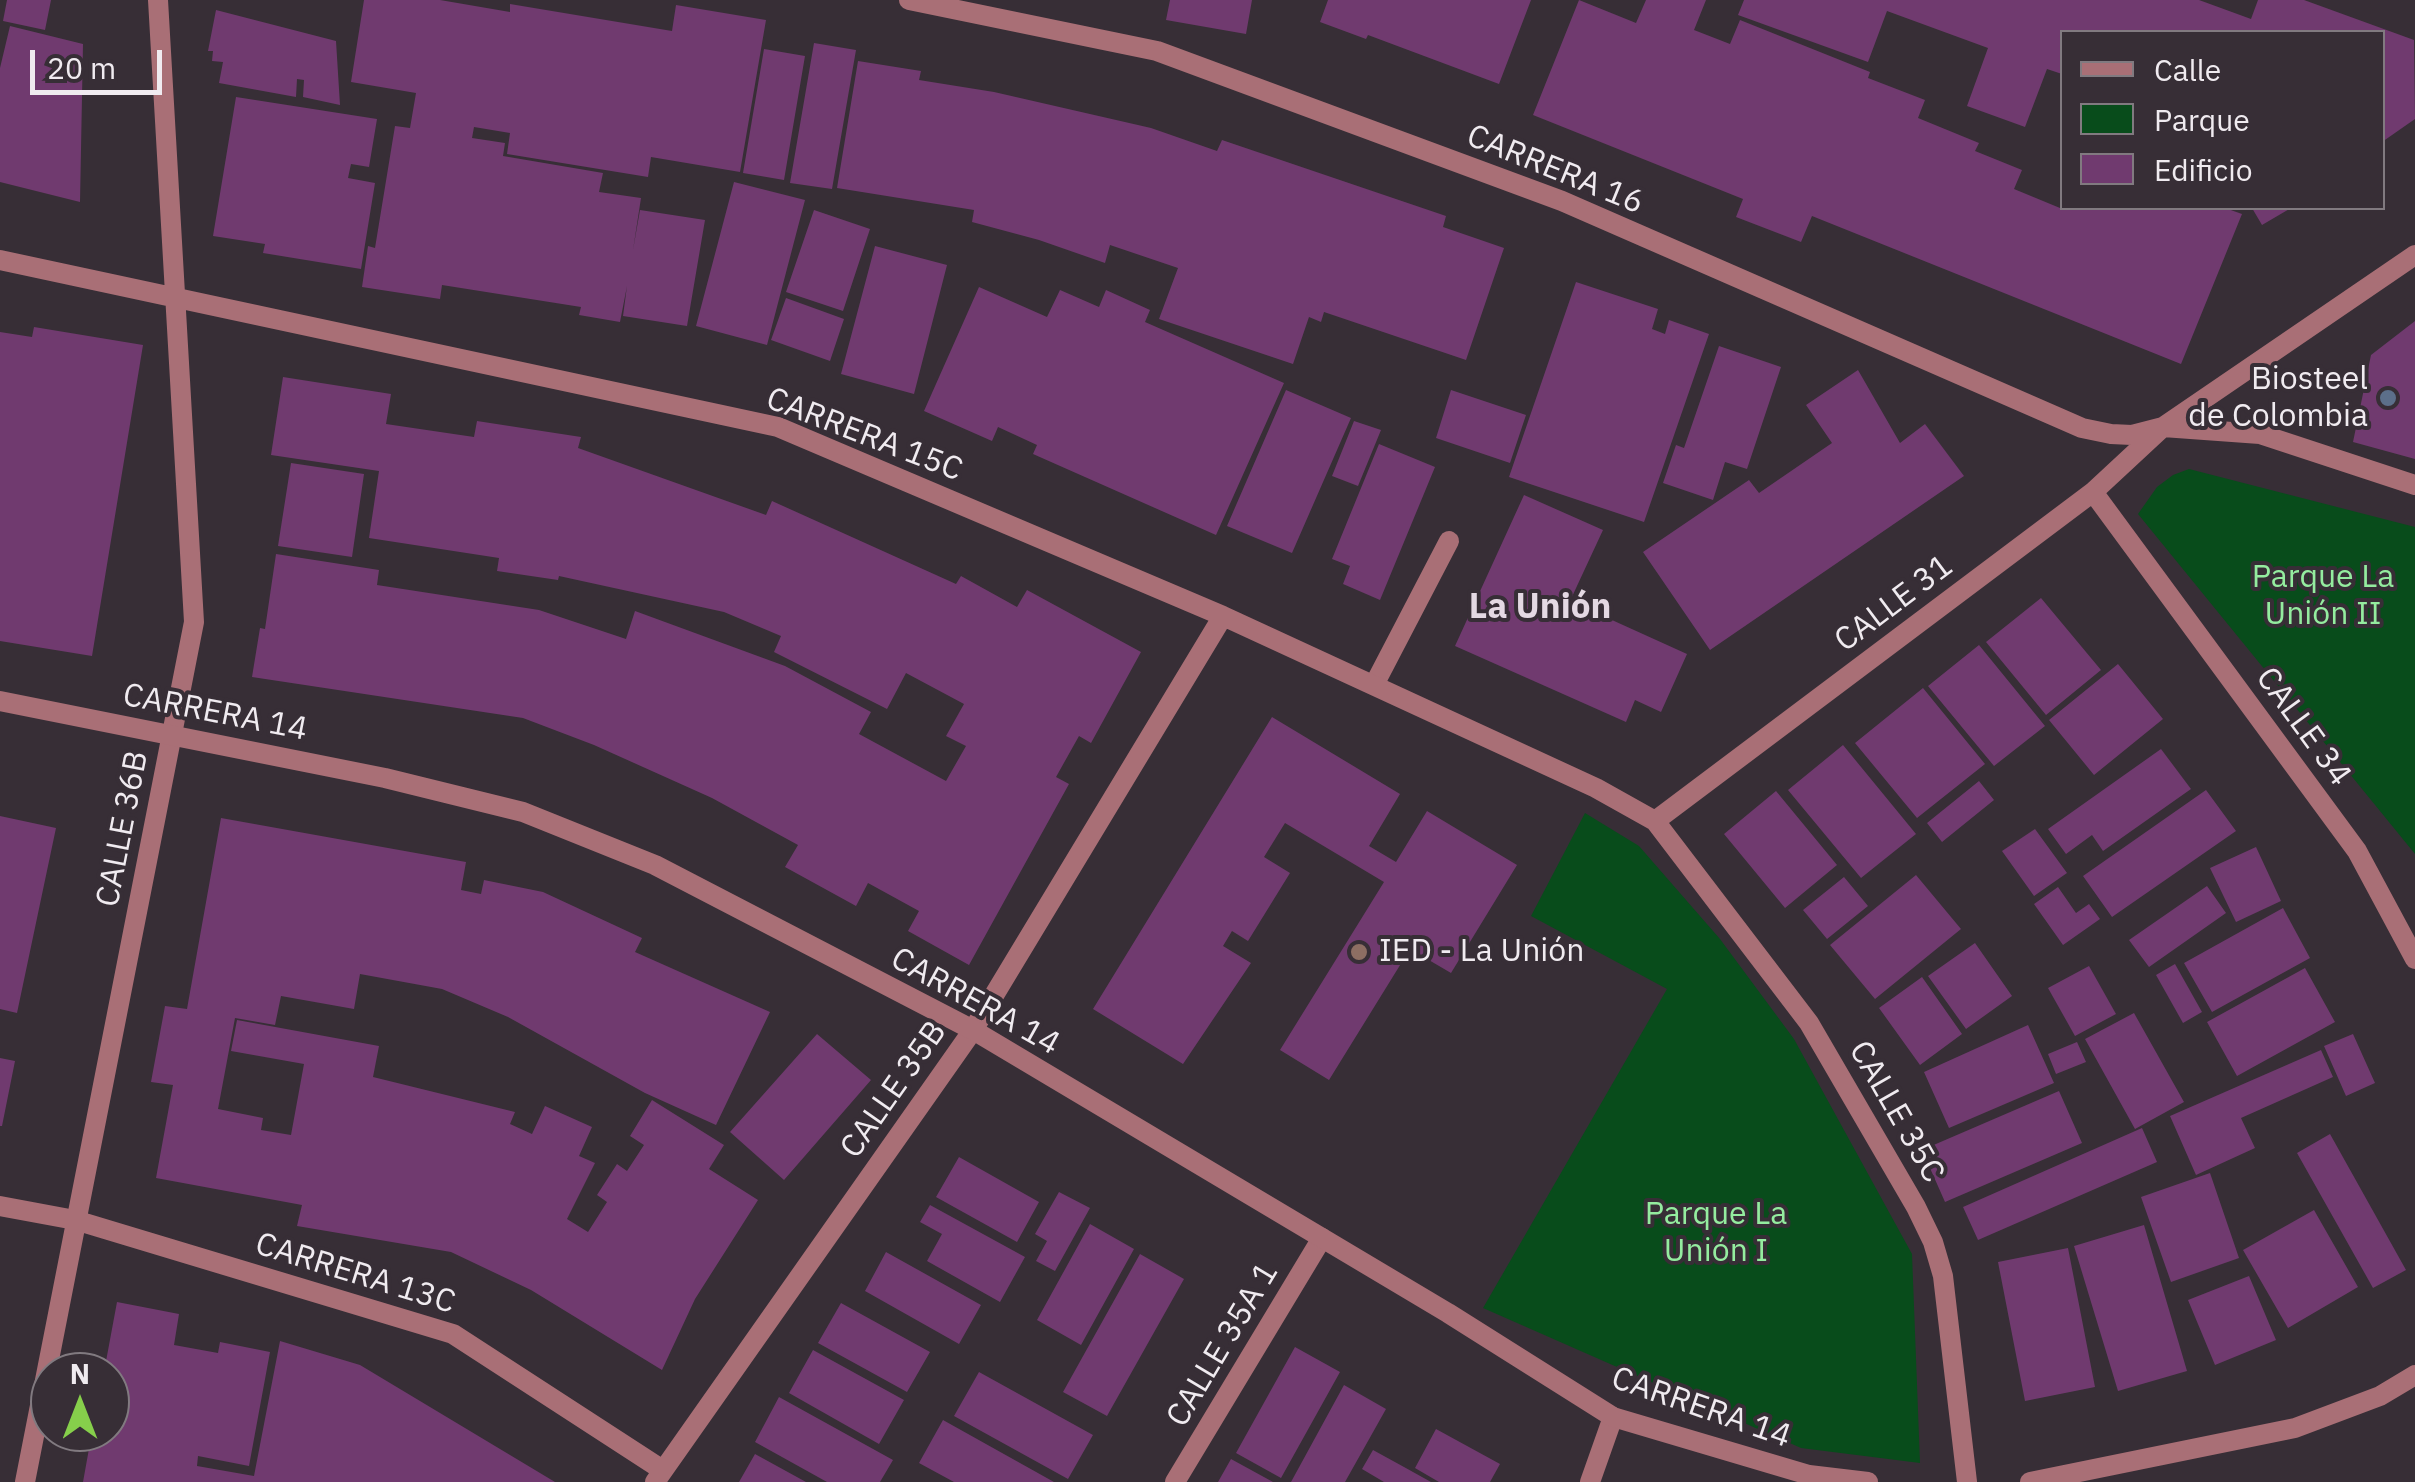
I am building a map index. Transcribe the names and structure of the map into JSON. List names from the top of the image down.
{
  "streets": {
    "street": [
      "CARRERA 16",
      "CARRERA 15C",
      "CALLE 31",
      "CARRERA 14",
      "CALLE 34",
      "CALLE 36B",
      "CALLE 35B",
      "CALLE 35C",
      "CARRERA 13C",
      "CALLE 35A 1"
    ]
  },
  "crossings": [
    ["CARRERA 16", "CALLE 31"],
    ["CARRERA 15C", "CALLE 31"],
    ["CARRERA 15C", "CALLE 36B"],
    ["CARRERA 15C", "CALLE 35B"],
    ["CARRERA 15C", "CALLE 35C"],
    ["CALLE 31", "CALLE 34"],
    ["CALLE 31", "CALLE 35C"],
    ["CARRERA 14", "CALLE 36B"],
    ["CARRERA 14", "CALLE 35B"],
    ["CARRERA 14", "CALLE 35A 1"],
    ["CALLE 36B", "CARRERA 13C"],
    ["CALLE 35B", "CARRERA 13C"]
  ],
  "districts": ["La Unión"],
  "parks": ["Parque La Unión II", "Parque La Unión I"],
  "places": ["Biosteel de Colombia", "IED - La Unión"],
  "legend": ["Calle", "Parque", "Edificio"],
  "scale_bar": "20 m",
  "north": "top"
}
